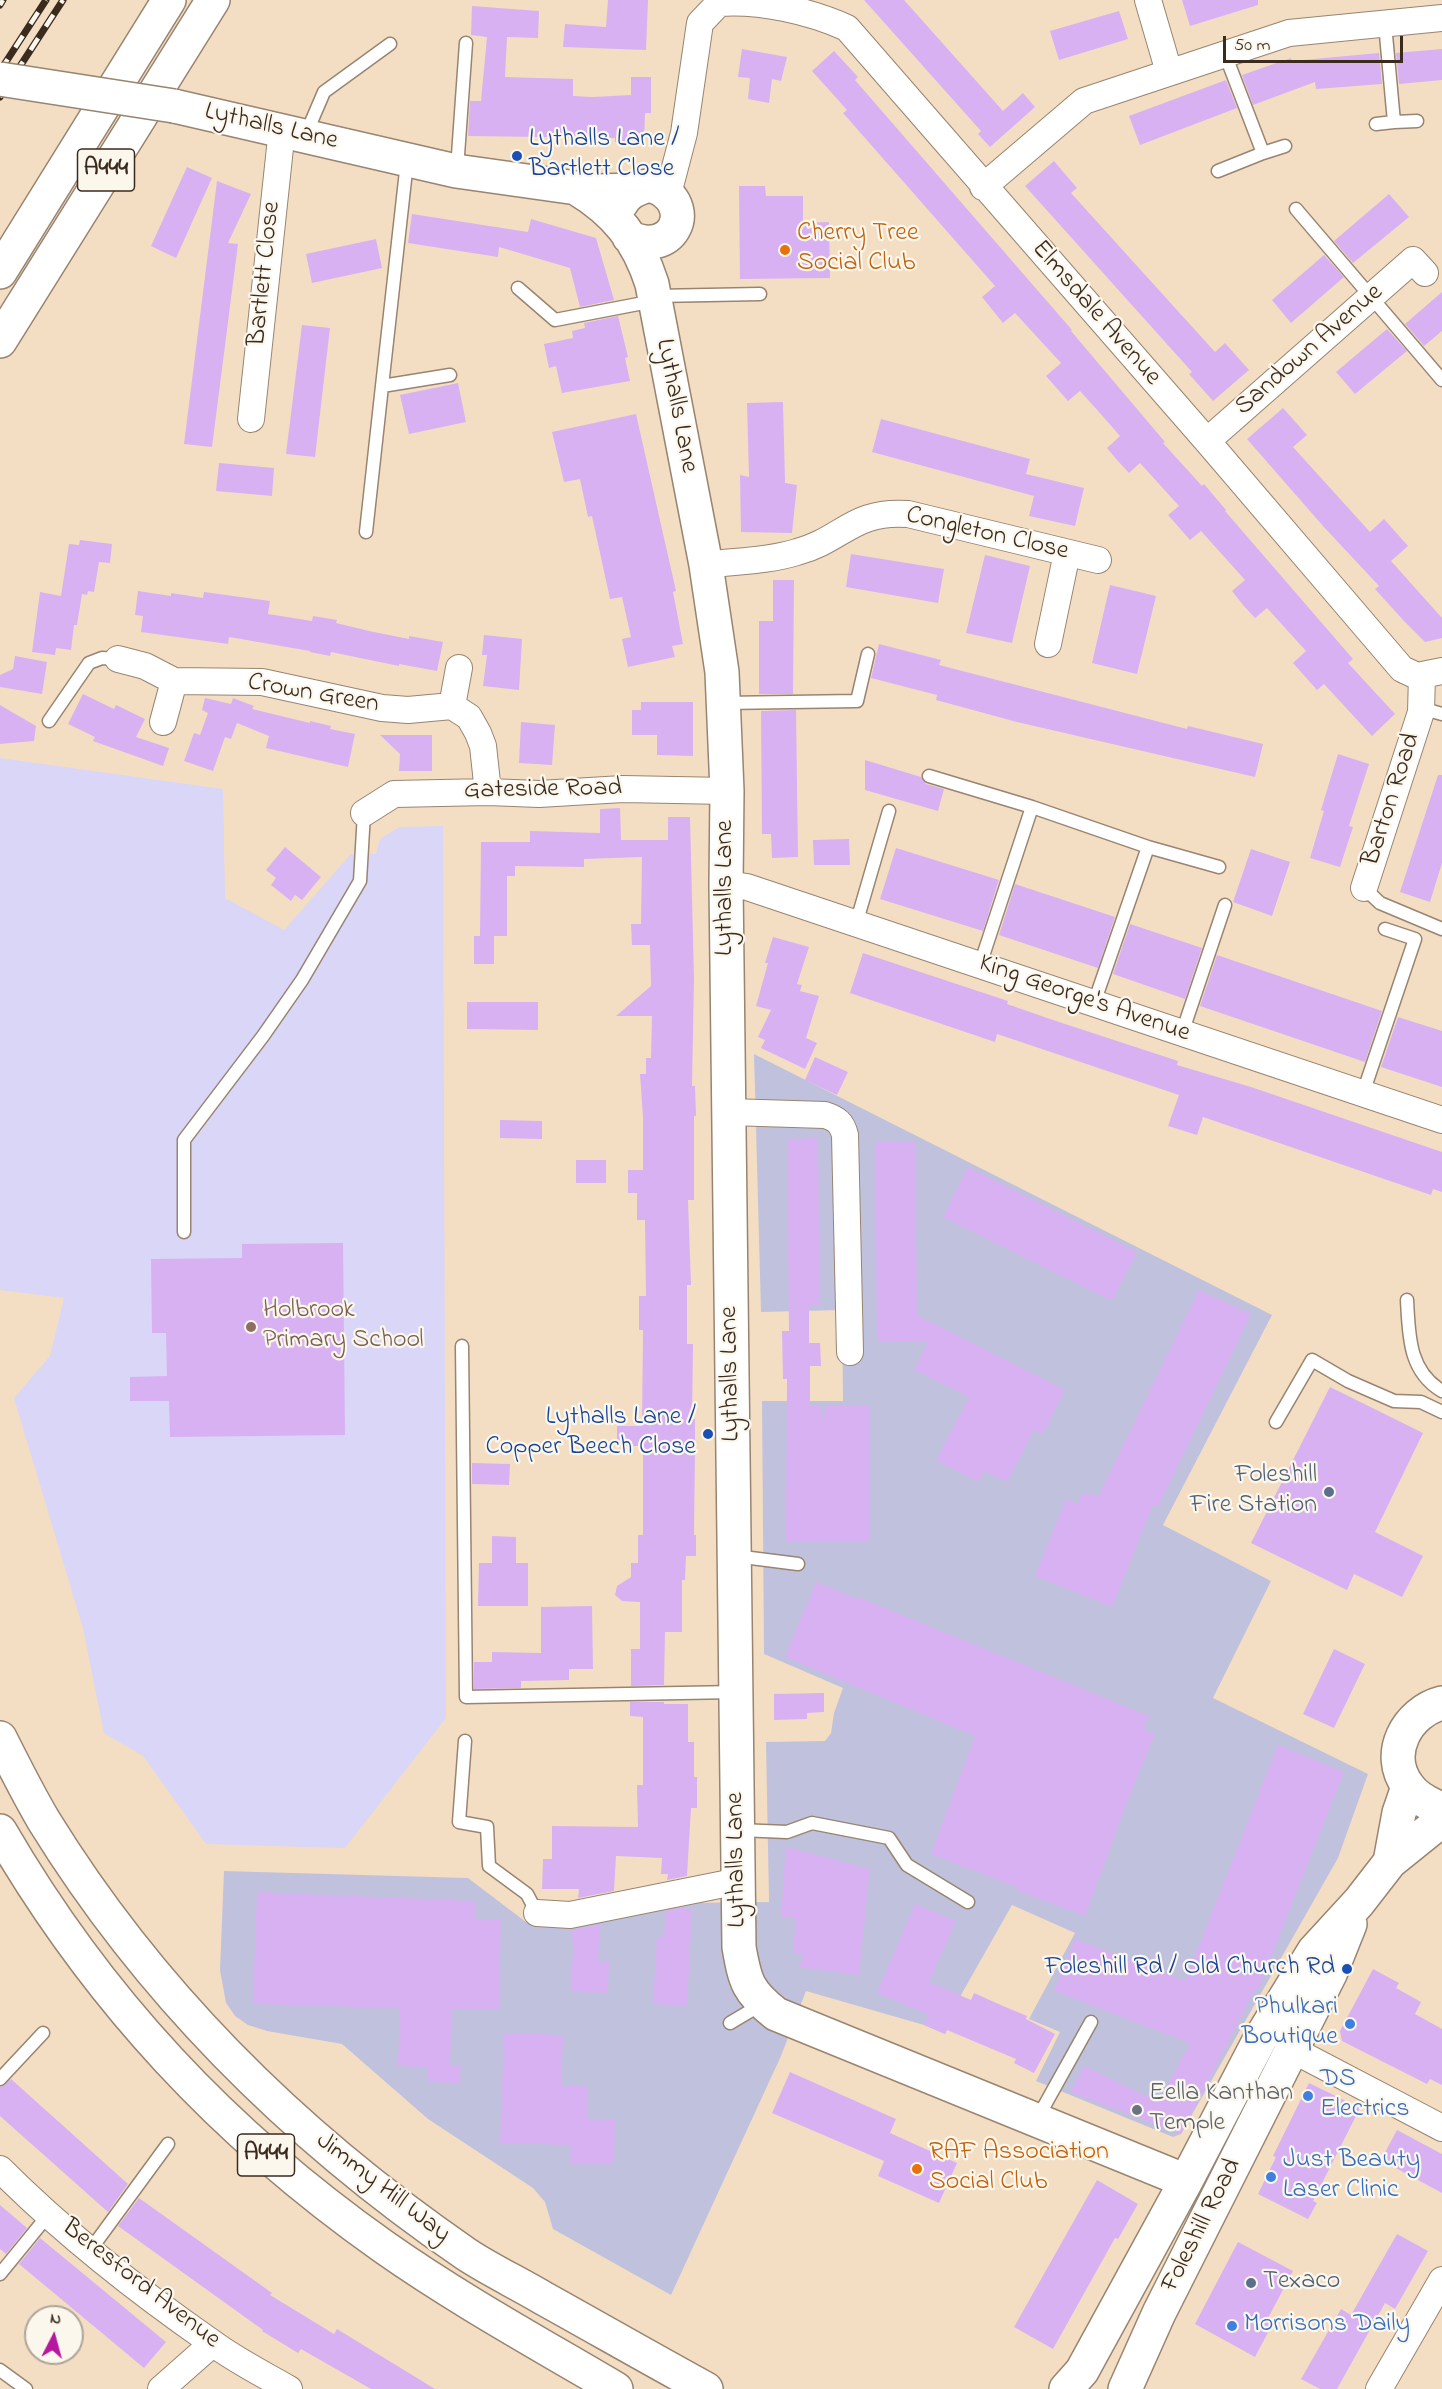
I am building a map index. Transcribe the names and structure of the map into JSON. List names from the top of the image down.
{
  "streets": {
    "main road": [
      "Lythalls Lane",
      "A444",
      "Jimmy Hill Way",
      "Foleshill Road"
    ],
    "street": [
      "Bartlett Close",
      "Elmsdale Avenue",
      "Sandown Avenue",
      "Congleton Close",
      "Crown Green",
      "Gateside Road",
      "Barton Road",
      "King George's Avenue",
      "Beresford Avenue"
    ]
  },
  "crossings": [
    ["Lythalls Lane", "Bartlett Close"],
    ["Lythalls Lane", "Congleton Close"],
    ["Lythalls Lane", "Gateside Road"],
    ["Lythalls Lane", "King George's Avenue"],
    ["Lythalls Lane", "Foleshill Road"],
    ["Elmsdale Avenue", "Sandown Avenue"],
    ["Elmsdale Avenue", "Barton Road"]
  ],
  "places": [
    "Lythalls Lane / Bartlett Close",
    "Cherry Tree Social Club",
    "Holbrook Primary School",
    "Lythalls Lane / Copper Beech Close",
    "Foleshill Fire Station",
    "Foleshill Rd / Old Church Rd",
    "Phulkari Boutique",
    "DS Electrics",
    "Eella Kanthan Temple",
    "RAF Association Social Club",
    "Just Beauty Laser Clinic",
    "Texaco",
    "Morrisons Daily"
  ],
  "scale_bar": "50 m",
  "north": "top"
}
